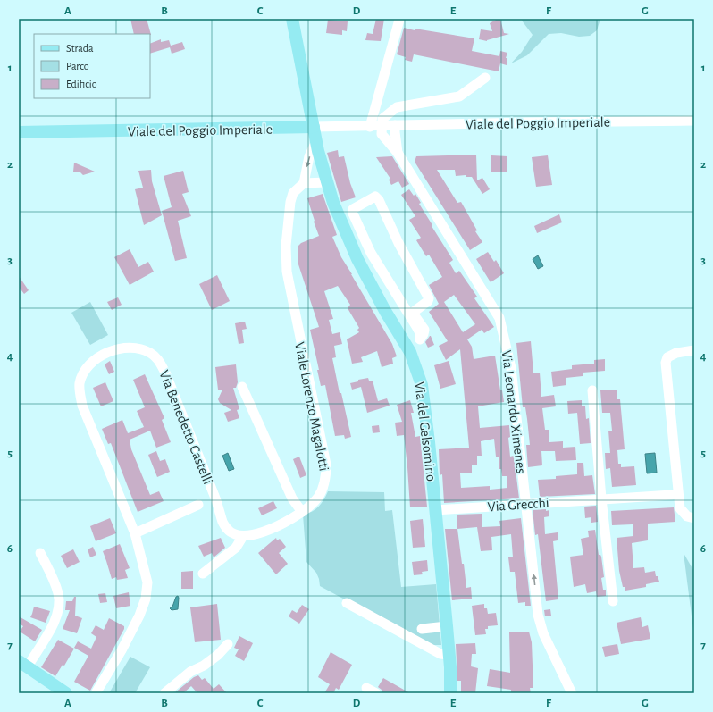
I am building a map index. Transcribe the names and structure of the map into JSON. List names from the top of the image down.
{
  "streets": {
    "main road": ["Viale del Poggio Imperiale", "Via del Gelsomino"],
    "street": [
      "Viale Lorenzo Magalotti",
      "Via Leonardo Ximenes",
      "Via Benedetto Castelli",
      "Via Grecchi"
    ]
  },
  "crossings": [
    ["Viale del Poggio Imperiale", "Via Leonardo Ximenes"],
    ["Viale del Poggio Imperiale", "Via del Gelsomino"],
    ["Viale Lorenzo Magalotti", "Via Benedetto Castelli"],
    ["Viale Lorenzo Magalotti", "Via del Gelsomino"],
    ["Via Leonardo Ximenes", "Via Grecchi"],
    ["Via del Gelsomino", "Via Grecchi"]
  ],
  "legend": ["Strada", "Parco", "Edificio"],
  "grid": {
    "columns": [
      "A",
      "B",
      "C",
      "D",
      "E",
      "F",
      "G"
    ],
    "rows": [
      "1",
      "2",
      "3",
      "4",
      "5",
      "6",
      "7"
    ]
  }
}
